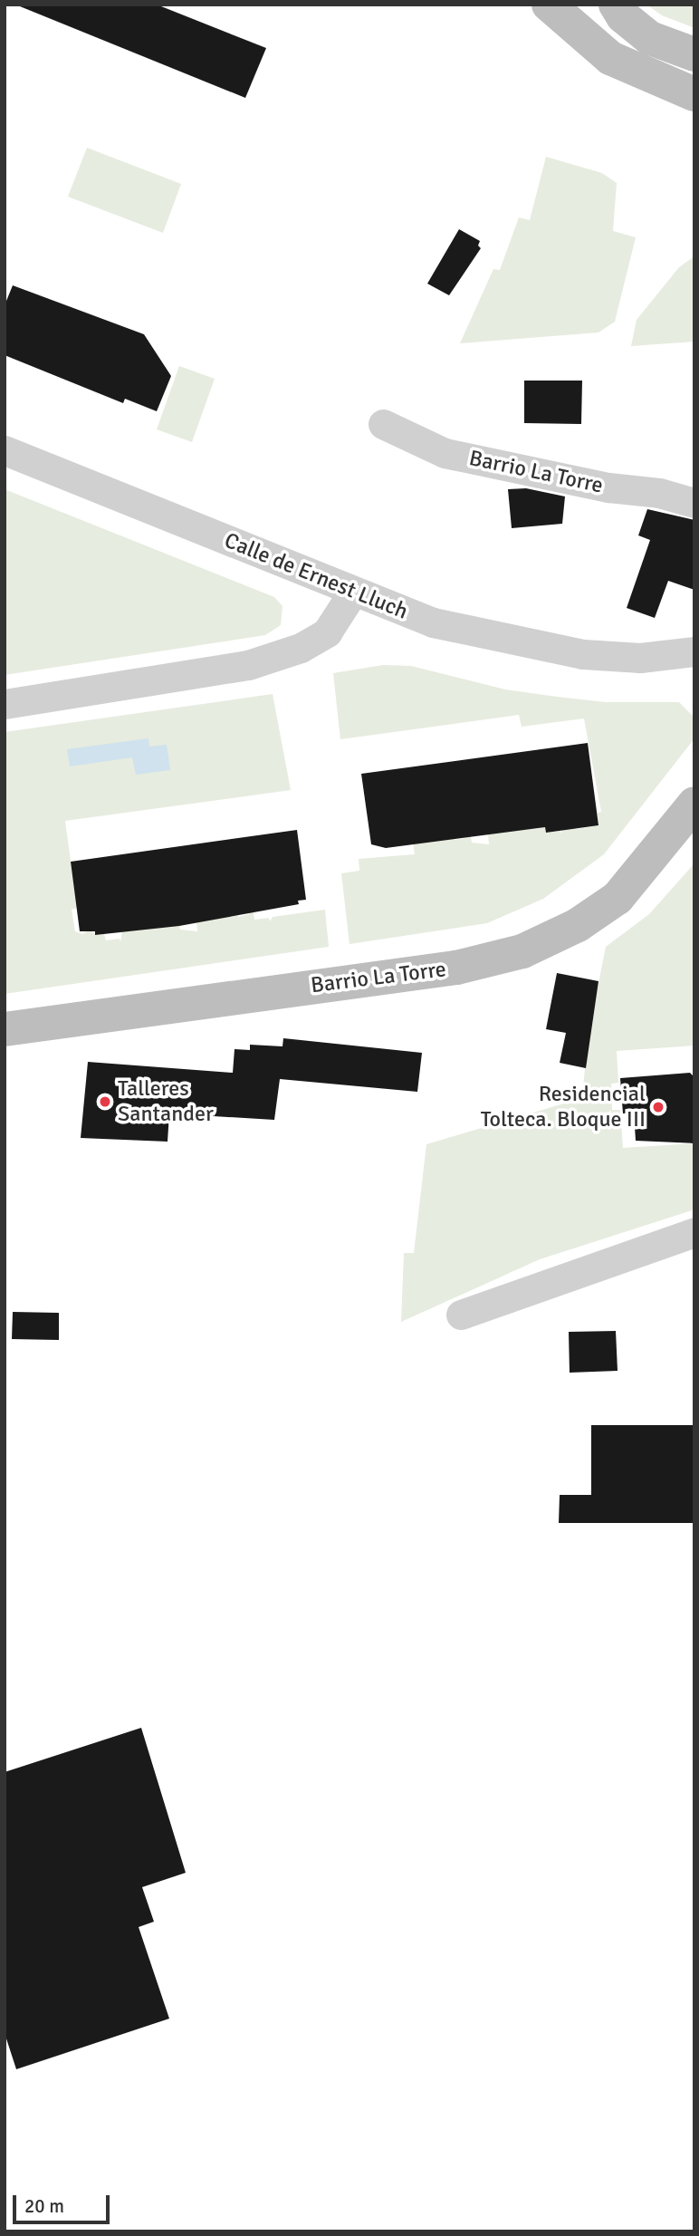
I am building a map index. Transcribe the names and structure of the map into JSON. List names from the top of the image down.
{
  "streets": {
    "main road": ["Barrio La Torre"],
    "street": ["Calle de Ernest Lluch"]
  },
  "places": ["Talleres Santander", "Residencial Tolteca. Bloque III"],
  "scale_bar": "20 m"
}
